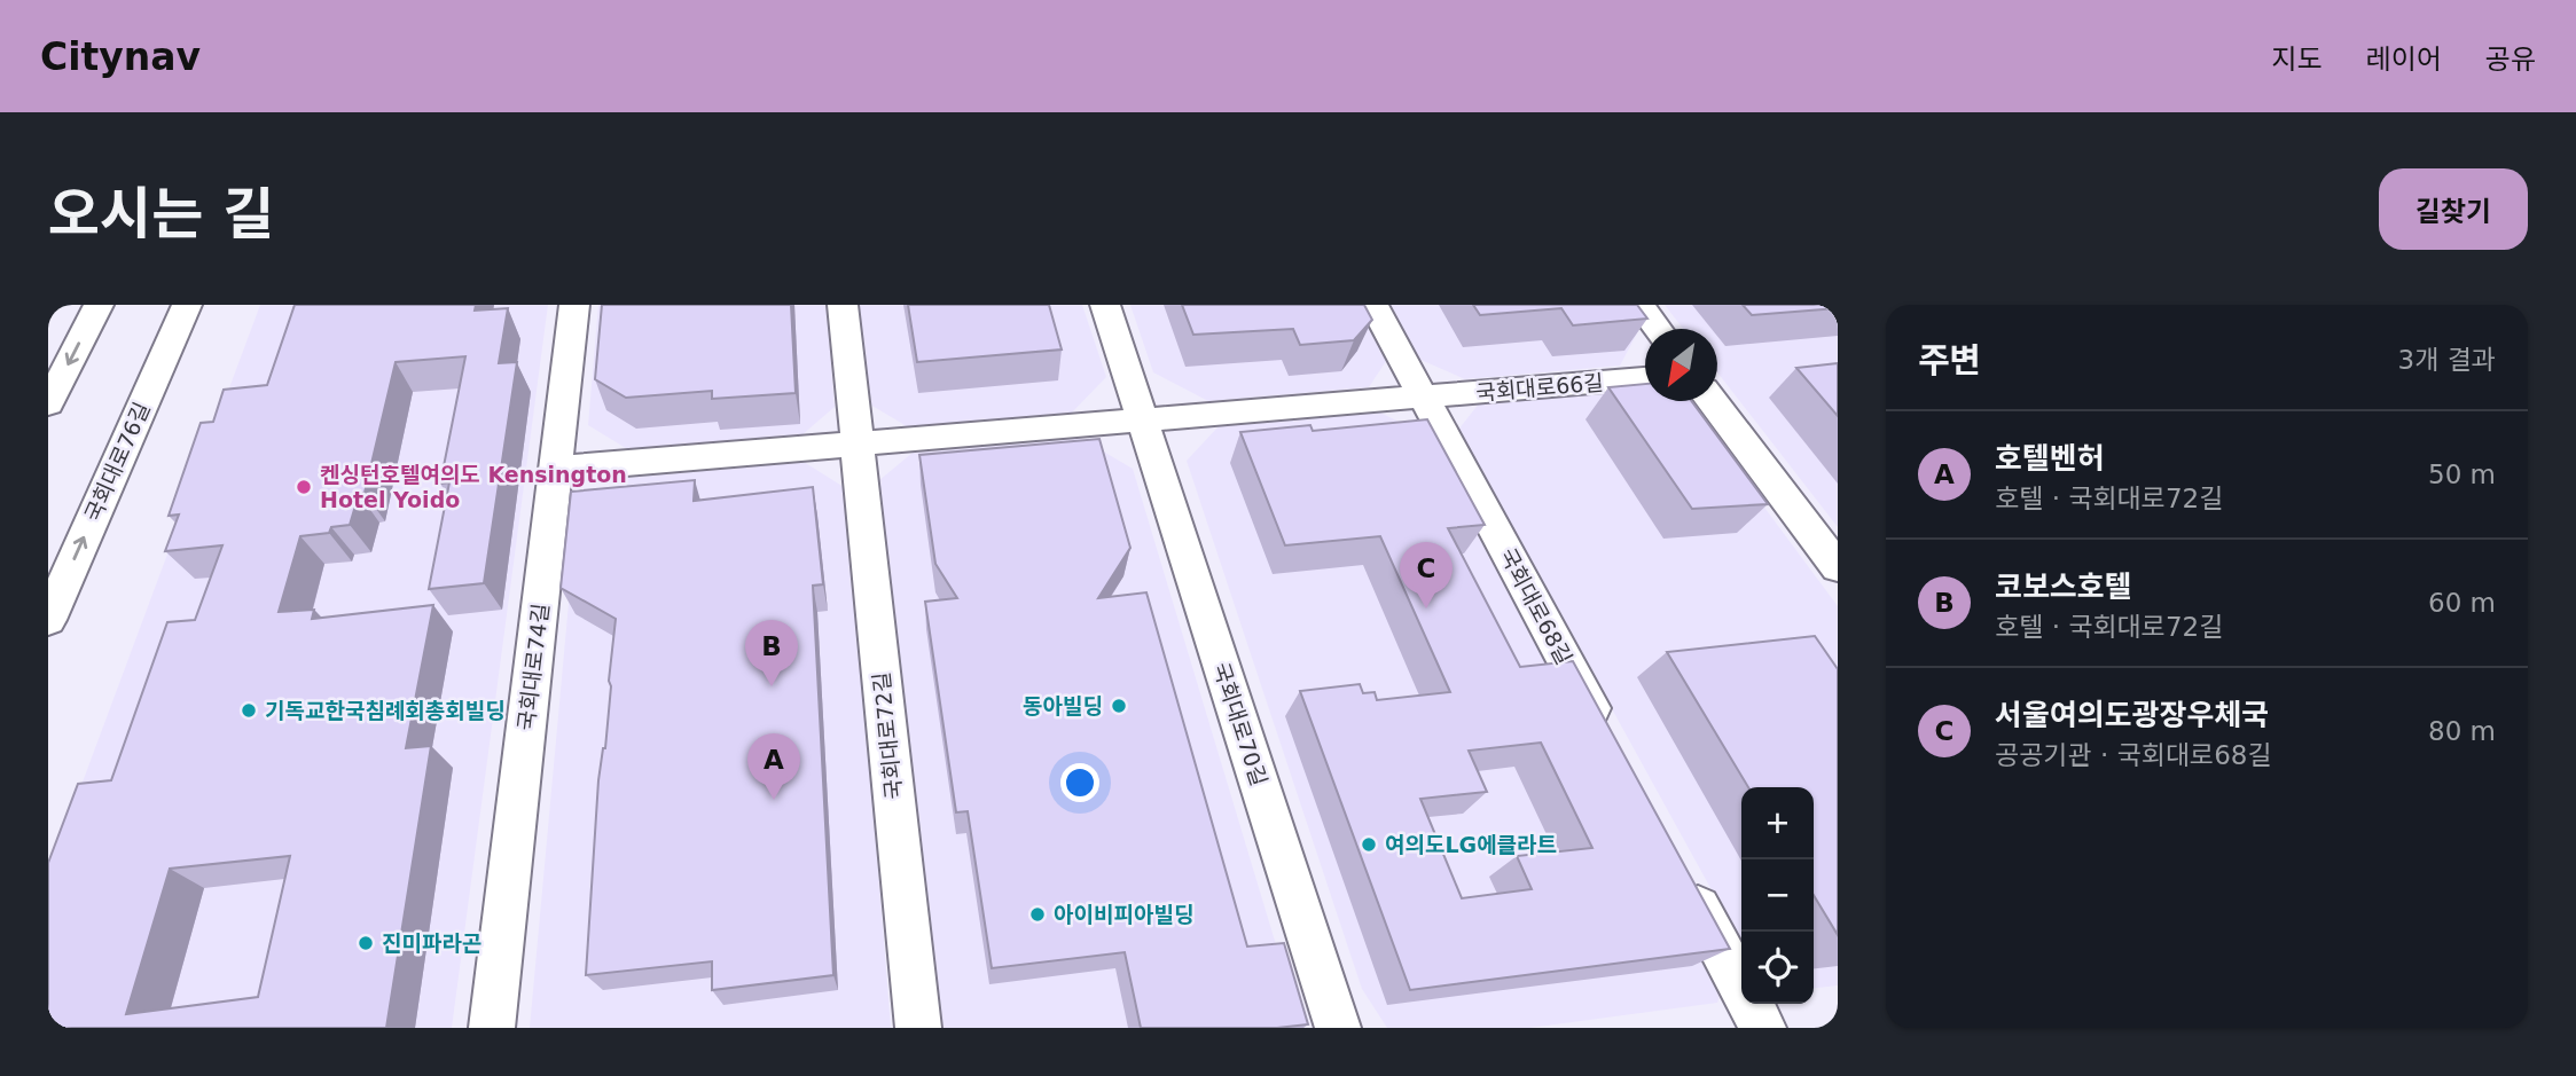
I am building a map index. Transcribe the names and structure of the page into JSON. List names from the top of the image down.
{
  "streets": {
    "street": [
      "국회대로66길",
      "국회대로76길",
      "국회대로68길",
      "국회대로74길",
      "국회대로70길",
      "국회대로72길"
    ]
  },
  "crossings": [
    ["국회대로66길", "국회대로68길"]
  ],
  "places": [
    "켄싱턴호텔여의도 Kensington Hotel Yoido",
    "동아빌딩",
    "기독교한국침례회총회빌딩",
    "여의도LG에클라트",
    "아이비피아빌딩",
    "진미파라곤"
  ],
  "north": "bottom left",
  "page": {
    "header": "Citynav",
    "nav": ["지도", "레이어", "공유"],
    "title": "오시는 길",
    "buttons": "길찾기",
    "heading": ["주변", "3개 결과"],
    "list": [
      {
        "mark": "A",
        "name": "호텔벤허",
        "note": "호텔 · 국회대로72길",
        "value": "50 m"
      },
      {
        "mark": "B",
        "name": "코보스호텔",
        "note": "호텔 · 국회대로72길",
        "value": "60 m"
      },
      {
        "mark": "C",
        "name": "서울여의도광장우체국",
        "note": "공공기관 · 국회대로68길",
        "value": "80 m"
      }
    ],
    "pins": ["C", "B", "A"],
    "map_buttons": ["+", "−"]
  }
}
